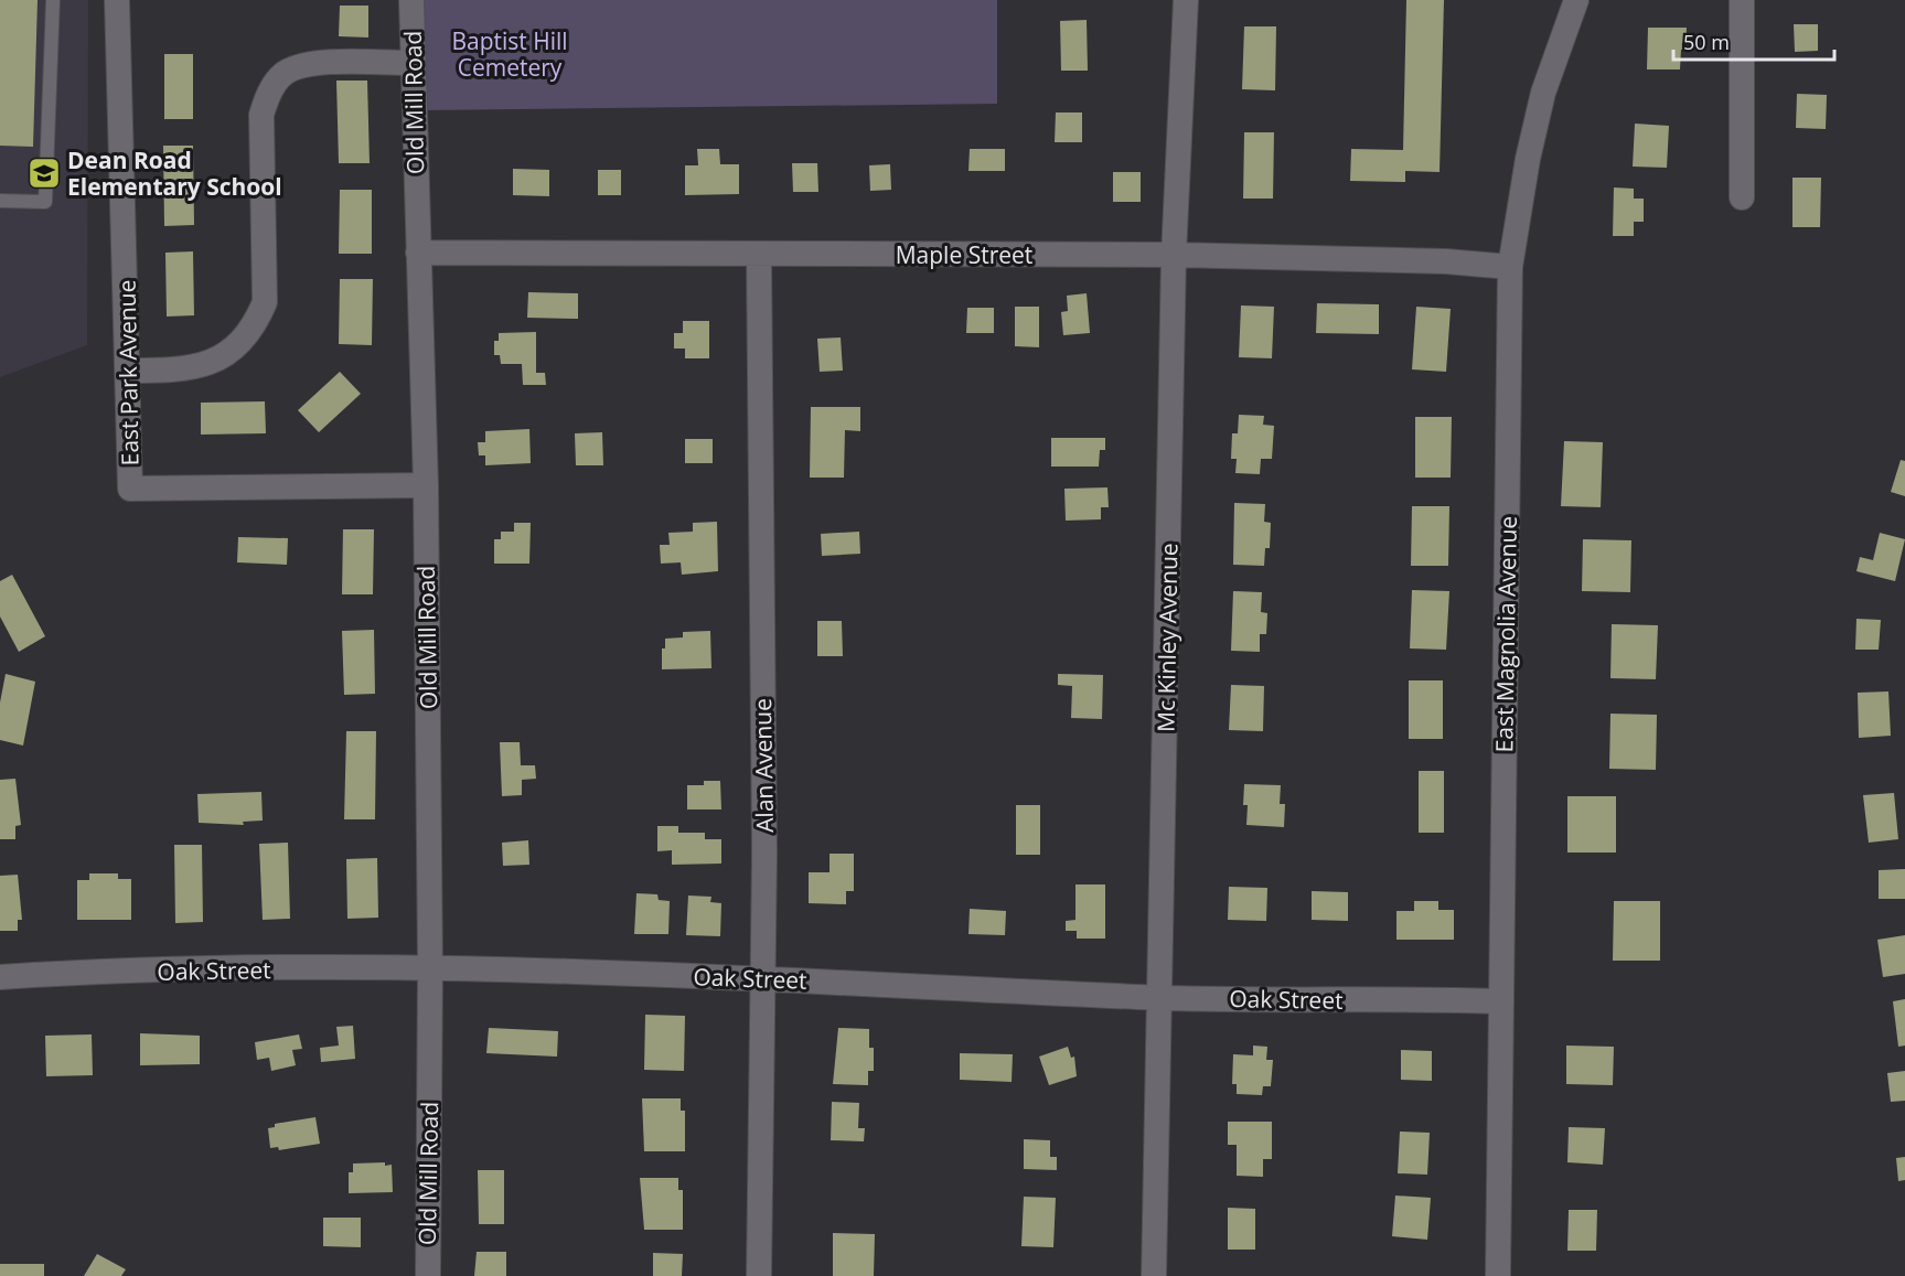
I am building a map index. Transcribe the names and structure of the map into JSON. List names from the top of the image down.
{
  "streets": {
    "street": [
      "Old Mill Road",
      "Maple Street",
      "East Park Avenue",
      "East Magnolia Avenue",
      "Mc Kinley Avenue",
      "Alan Avenue",
      "Oak Street"
    ]
  },
  "crossings": [
    ["Old Mill Road", "Maple Street"],
    ["Old Mill Road", "East Park Avenue"],
    ["Old Mill Road", "Oak Street"],
    ["Maple Street", "East Magnolia Avenue"],
    ["Maple Street", "Mc Kinley Avenue"],
    ["Maple Street", "Alan Avenue"],
    ["East Magnolia Avenue", "Oak Street"],
    ["Mc Kinley Avenue", "Oak Street"],
    ["Alan Avenue", "Oak Street"]
  ],
  "parks": ["Baptist Hill Cemetery"],
  "places": {
    "school or university": ["Dean Road Elementary School"]
  },
  "scale_bar": "50 m"
}
